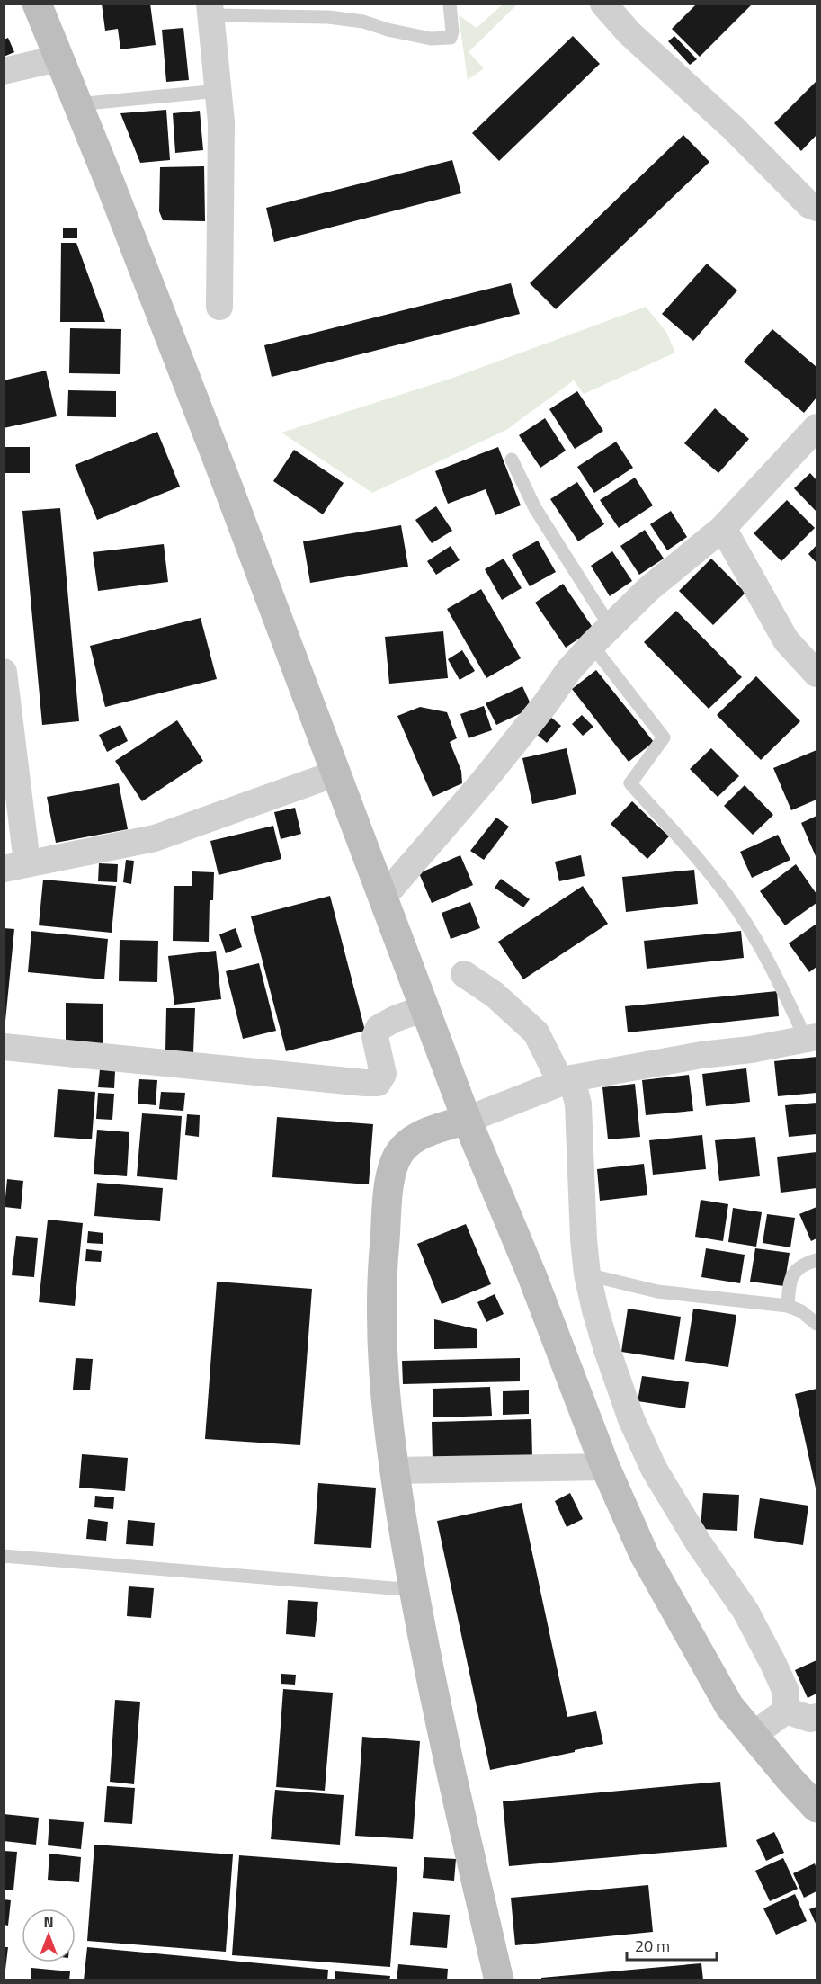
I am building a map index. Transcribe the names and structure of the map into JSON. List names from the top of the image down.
{
  "scale_bar": "20 m",
  "north": "top"
}
